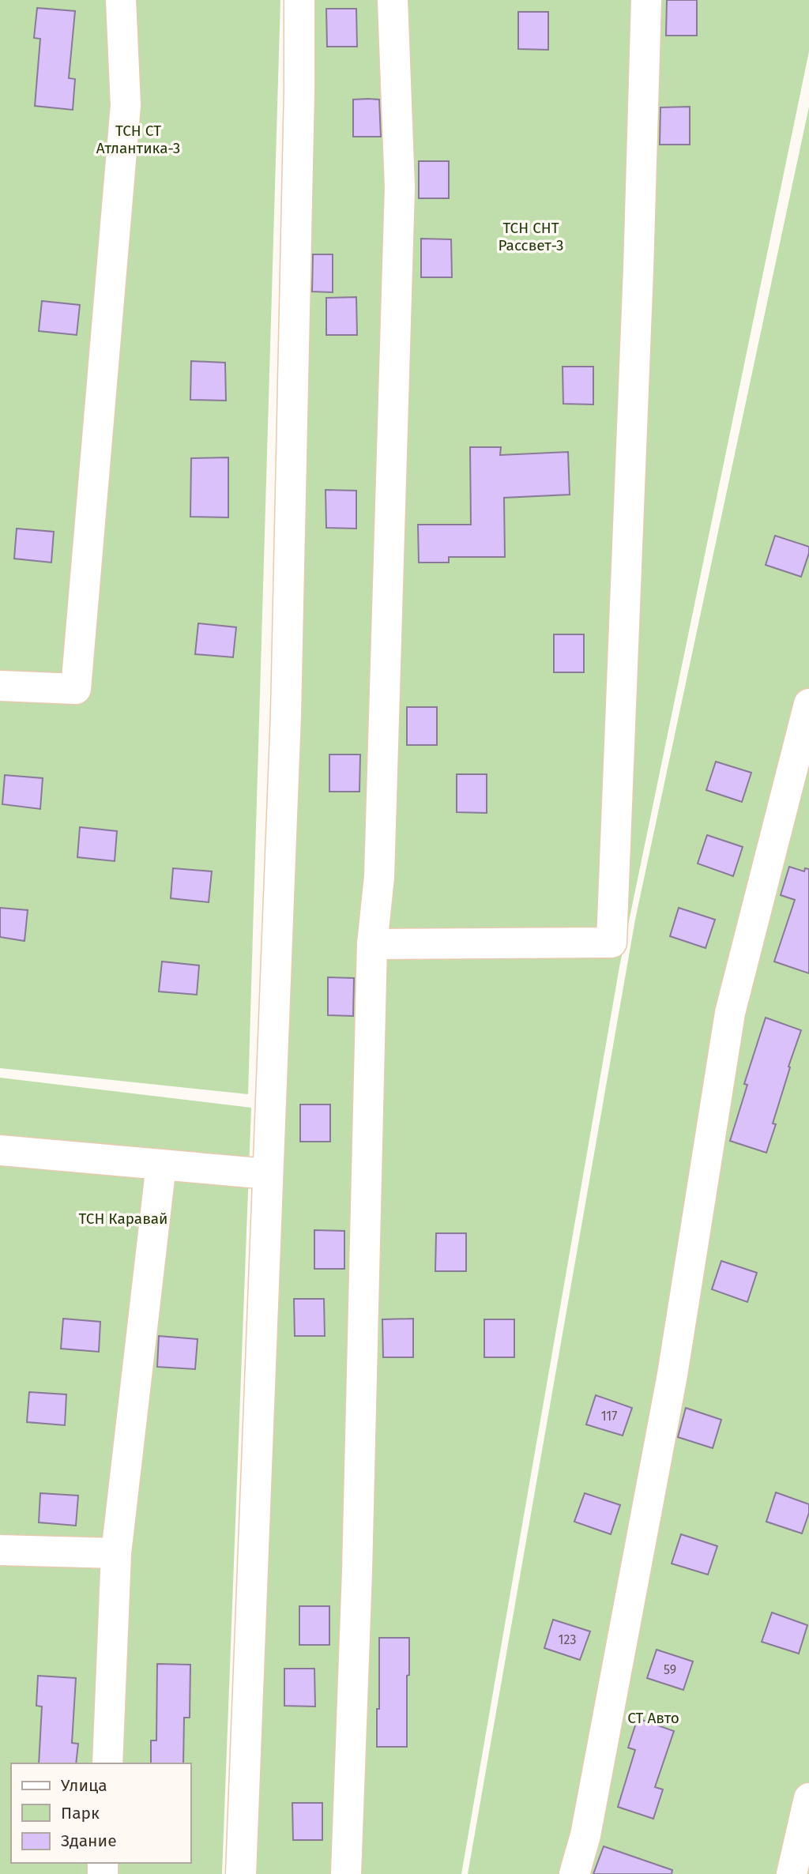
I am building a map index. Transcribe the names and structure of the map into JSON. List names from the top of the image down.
{
  "parks": [
    "ТСН СТ Атлантика-3",
    "ТСН СНТ Рассвет-3",
    "ТСН Каравай",
    "СТ Авто"
  ],
  "house_numbers": ["117", "123", "59"],
  "legend": ["Улица", "Парк", "Здание"]
}
